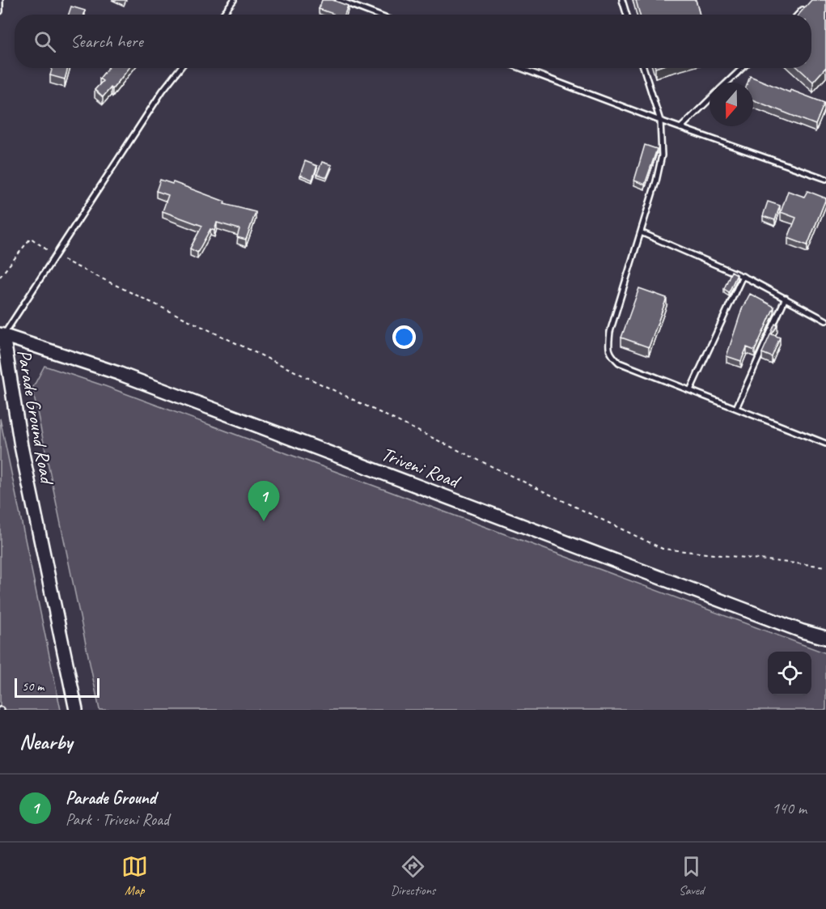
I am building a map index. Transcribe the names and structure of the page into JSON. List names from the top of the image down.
{
  "streets": {
    "main road": ["Parade Ground Road", "Triveni Road"]
  },
  "crossings": [
    ["Parade Ground Road", "Triveni Road"]
  ],
  "scale_bar": "50 m",
  "north": "bottom",
  "page": {
    "search": "Search here",
    "pins": "1",
    "scale": "50 m",
    "heading": "Nearby",
    "list": [
      {
        "mark": "1",
        "name": "Parade Ground",
        "note": "Park · Triveni Road",
        "value": "140 m"
      }
    ],
    "nav": ["Map", "Directions", "Saved"]
  }
}
